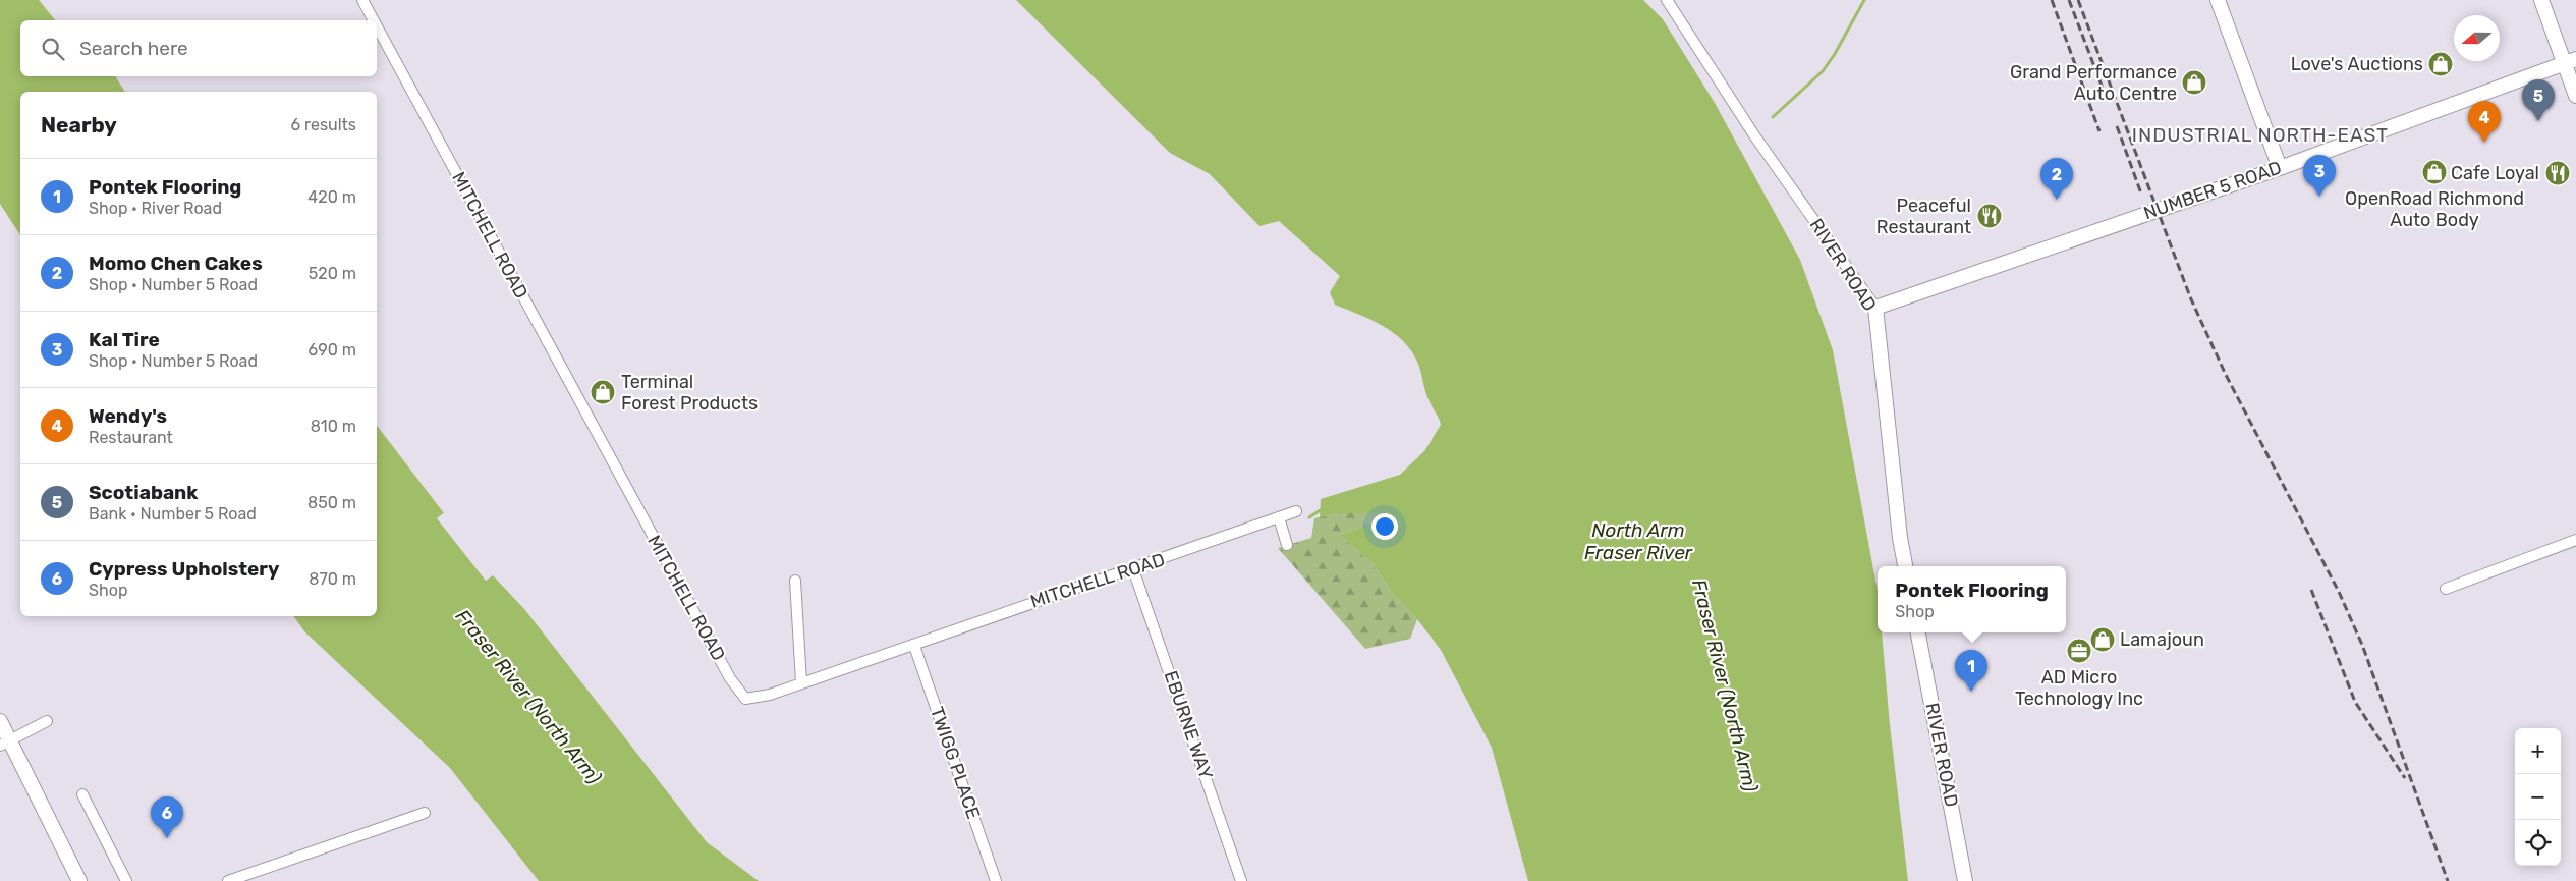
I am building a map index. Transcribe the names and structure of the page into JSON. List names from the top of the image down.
{
  "streets": {
    "street": [
      "NUMBER 5 ROAD",
      "MITCHELL ROAD",
      "RIVER ROAD",
      "EBURNE WAY",
      "TWIGG PLACE"
    ]
  },
  "crossings": [
    ["NUMBER 5 ROAD", "RIVER ROAD"],
    ["MITCHELL ROAD", "EBURNE WAY"],
    ["MITCHELL ROAD", "TWIGG PLACE"]
  ],
  "districts": ["INDUSTRIAL NORTH-EAST"],
  "water": ["North Arm Fraser River", "Fraser River (North Arm)"],
  "places": {
    "shop": [
      "Love's Auctions",
      "Grand Performance Auto Centre",
      "OpenRoad Richmond Auto Body",
      "Terminal Forest Products",
      "Lamajoun"
    ],
    "restaurant": ["Cafe Loyal", "Peaceful Restaurant"],
    "office": ["AD Micro Technology Inc"]
  },
  "north": "left",
  "page": {
    "search": "Search here",
    "pins": [
      "5",
      "4",
      "3",
      "2",
      "1",
      "6"
    ],
    "heading": ["Nearby", "6 results"],
    "list": [
      {
        "mark": "1",
        "name": "Pontek Flooring",
        "note": "Shop · River Road",
        "value": "420 m"
      },
      {
        "mark": "2",
        "name": "Momo Chen Cakes",
        "note": "Shop · Number 5 Road",
        "value": "520 m"
      },
      {
        "mark": "3",
        "name": "Kal Tire",
        "note": "Shop · Number 5 Road",
        "value": "690 m"
      },
      {
        "mark": "4",
        "name": "Wendy's",
        "note": "Restaurant",
        "value": "810 m"
      },
      {
        "mark": "5",
        "name": "Scotiabank",
        "note": "Bank · Number 5 Road",
        "value": "850 m"
      },
      {
        "mark": "6",
        "name": "Cypress Upholstery",
        "note": "Shop",
        "value": "870 m"
      }
    ],
    "popup": ["Pontek Flooring", "Shop"],
    "map_buttons": ["+", "−"]
  }
}
